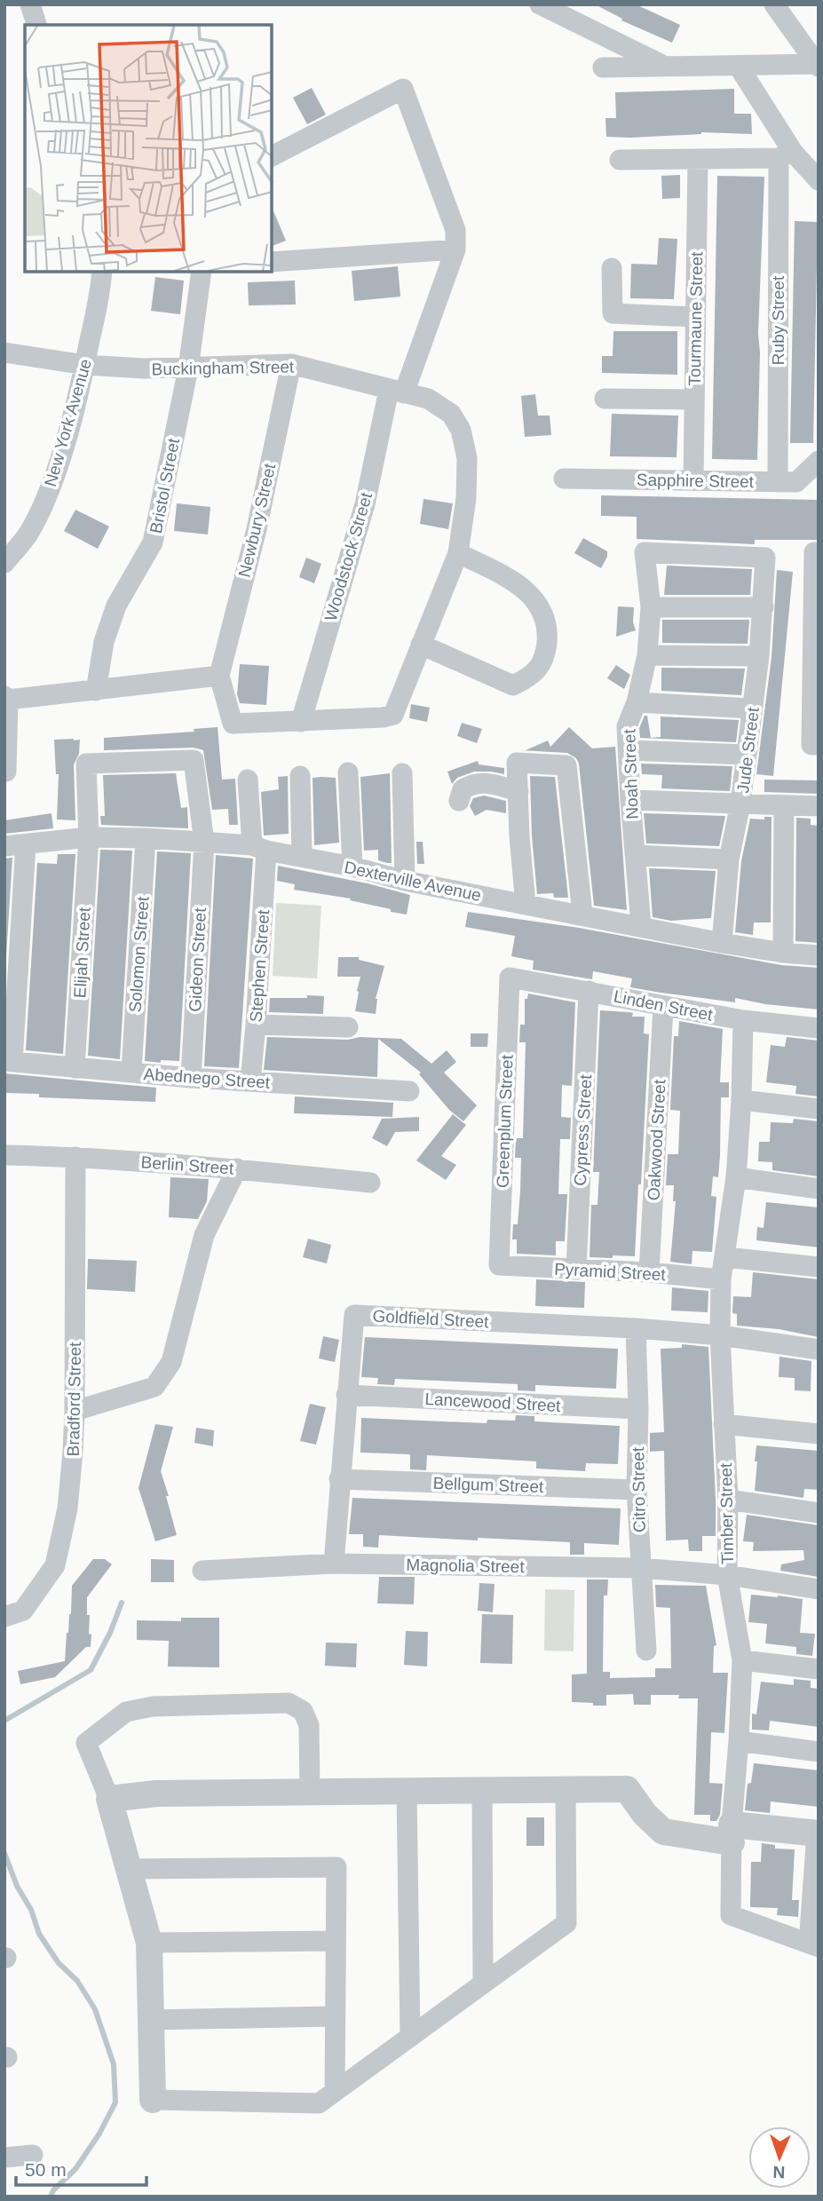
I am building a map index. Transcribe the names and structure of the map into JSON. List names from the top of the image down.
{
  "streets": {
    "street": [
      "Tourmaune Street",
      "Ruby Street",
      "Buckingham Street",
      "New York Avenue",
      "Sapphire Street",
      "Bristol Street",
      "Newbury Street",
      "Woodstock Street",
      "Jude Street",
      "Noah Street",
      "Dexterville Avenue",
      "Elijah Street",
      "Solomon Street",
      "Gideon Street",
      "Stephen Street",
      "Linden Street",
      "Abednego Street",
      "Greenplum Street",
      "Cypress Street",
      "Oakwood Street",
      "Berlin Street",
      "Pyramid Street",
      "Goldfield Street",
      "Bradford Street",
      "Lancewood Street",
      "Bellgum Street",
      "Citro Street",
      "Timber Street",
      "Magnolia Street"
    ]
  },
  "crossings": [
    ["Tourmaune Street", "Sapphire Street"],
    ["Ruby Street", "Sapphire Street"],
    ["Buckingham Street", "New York Avenue"],
    ["Buckingham Street", "Bristol Street"],
    ["Buckingham Street", "Newbury Street"],
    ["Buckingham Street", "Woodstock Street"],
    ["Jude Street", "Noah Street"],
    ["Jude Street", "Dexterville Avenue"],
    ["Noah Street", "Dexterville Avenue"],
    ["Dexterville Avenue", "Elijah Street"],
    ["Dexterville Avenue", "Solomon Street"],
    ["Dexterville Avenue", "Gideon Street"],
    ["Dexterville Avenue", "Stephen Street"],
    ["Elijah Street", "Gideon Street"],
    ["Elijah Street", "Abednego Street"],
    ["Solomon Street", "Abednego Street"],
    ["Gideon Street", "Abednego Street"],
    ["Stephen Street", "Abednego Street"],
    ["Linden Street", "Greenplum Street"],
    ["Linden Street", "Cypress Street"],
    ["Linden Street", "Oakwood Street"],
    ["Linden Street", "Timber Street"],
    ["Greenplum Street", "Pyramid Street"],
    ["Cypress Street", "Pyramid Street"],
    ["Oakwood Street", "Pyramid Street"],
    ["Berlin Street", "Bradford Street"],
    ["Pyramid Street", "Timber Street"],
    ["Goldfield Street", "Lancewood Street"],
    ["Goldfield Street", "Bellgum Street"],
    ["Goldfield Street", "Citro Street"],
    ["Goldfield Street", "Timber Street"],
    ["Goldfield Street", "Magnolia Street"],
    ["Lancewood Street", "Citro Street"],
    ["Bellgum Street", "Citro Street"],
    ["Citro Street", "Magnolia Street"],
    ["Timber Street", "Magnolia Street"]
  ],
  "scale_bar": "50 m",
  "north": "bottom"
}
